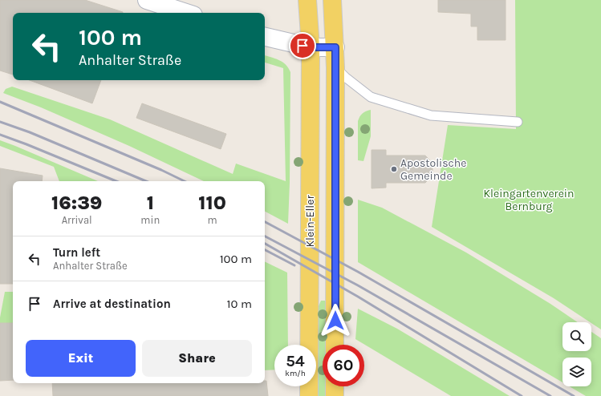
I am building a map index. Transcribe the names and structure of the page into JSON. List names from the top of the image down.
{
  "streets": {
    "main road": ["Klein-Eller"]
  },
  "parks": ["Kleingartenverein Bernburg"],
  "places": ["Apostolische Gemeinde"],
  "page": {
    "turn": ["100 m", "Anhalter Straße"],
    "eta": [
      "16:39",
      "Arrival",
      "1",
      "min",
      "110",
      "m"
    ],
    "list": [
      {
        "name": "Turn left",
        "note": "Anhalter Straße",
        "value": "100 m"
      },
      {
        "name": "Arrive at destination",
        "value": "10 m"
      }
    ],
    "buttons": ["Exit", "Share"],
    "speed": "54 km/h",
    "limit": "60"
  }
}
